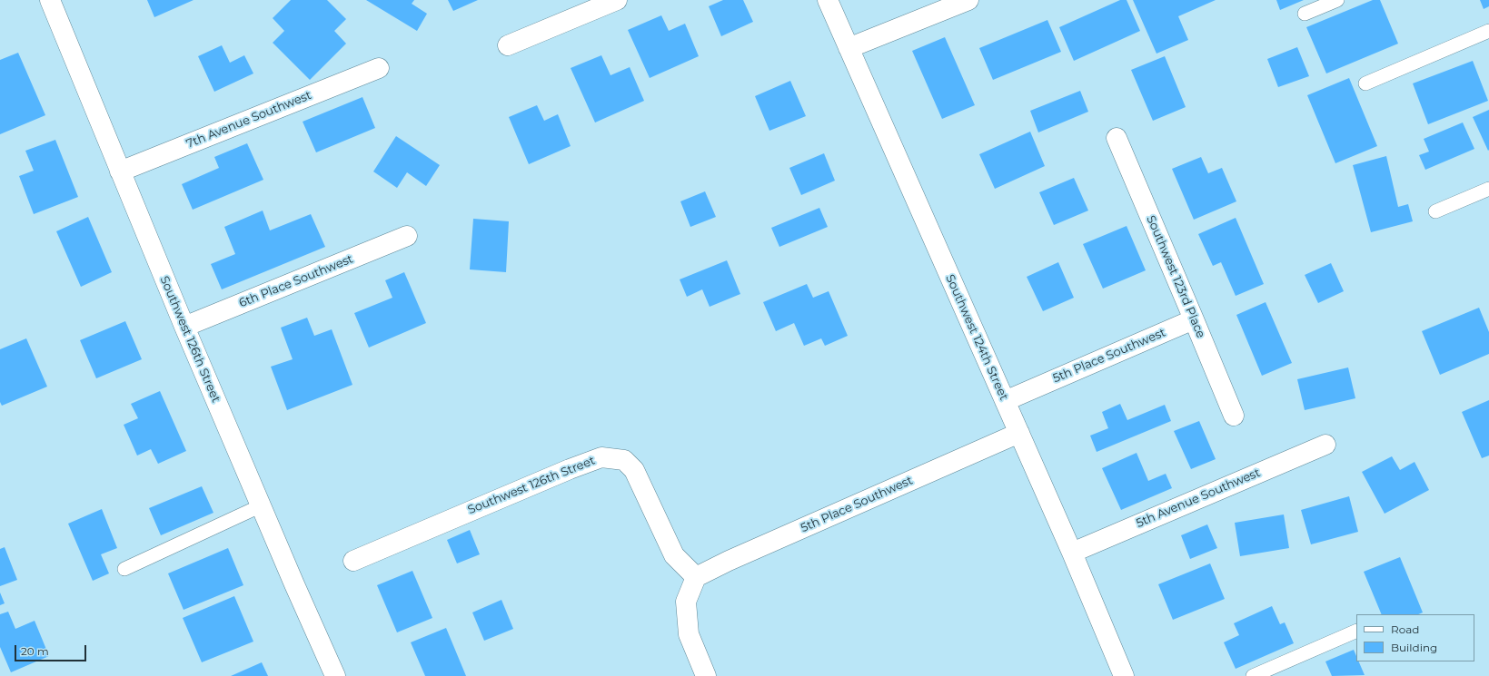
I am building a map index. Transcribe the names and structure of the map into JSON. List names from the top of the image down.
{
  "streets": {
    "street": [
      "7th Avenue Southwest",
      "Southwest 123rd Place",
      "6th Place Southwest",
      "Southwest 124th Street",
      "Southwest 126th Street",
      "5th Place Southwest",
      "5th Avenue Southwest"
    ]
  },
  "crossings": [
    ["7th Avenue Southwest", "Southwest 126th Street"],
    ["Southwest 123rd Place", "5th Place Southwest"],
    ["6th Place Southwest", "Southwest 126th Street"],
    ["Southwest 124th Street", "5th Place Southwest"],
    ["Southwest 124th Street", "5th Avenue Southwest"],
    ["Southwest 126th Street", "5th Place Southwest"]
  ],
  "legend": ["Road", "Building"],
  "scale_bar": "20 m"
}
